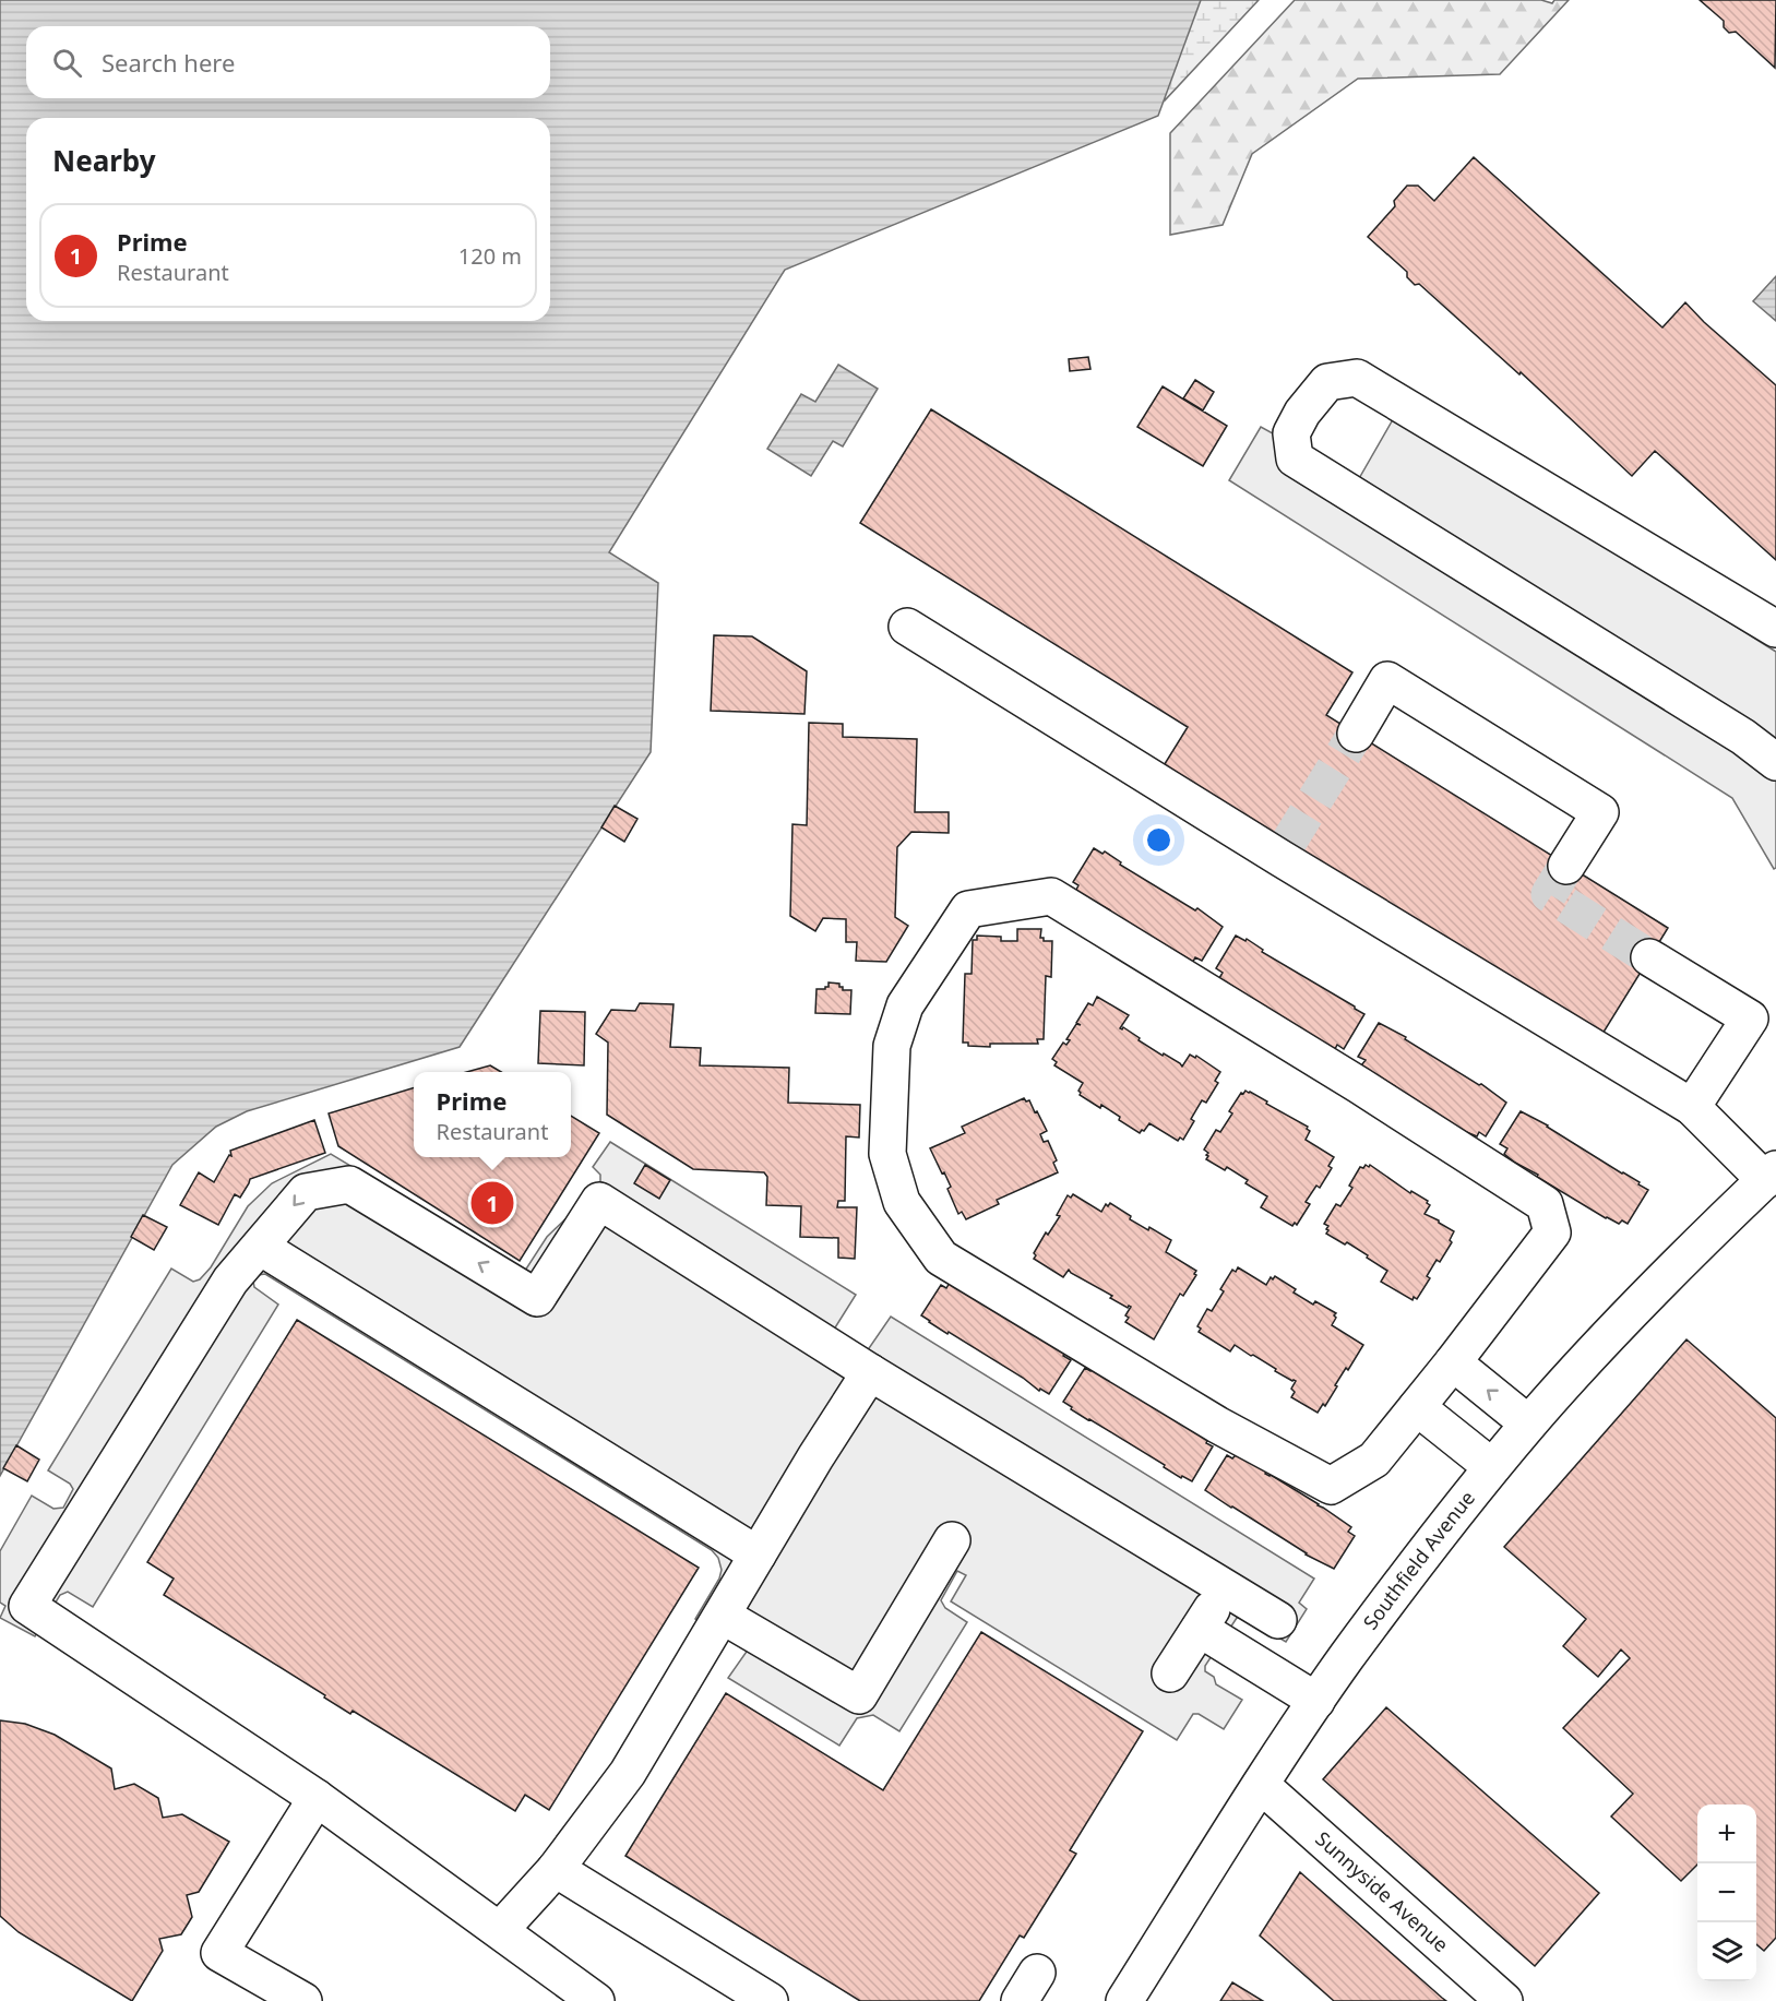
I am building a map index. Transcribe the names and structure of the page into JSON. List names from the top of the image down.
{
  "streets": {
    "street": ["Southfield Avenue", "Sunnyside Avenue"]
  },
  "crossings": [
    ["Southfield Avenue", "Sunnyside Avenue"]
  ],
  "page": {
    "search": "Search here",
    "heading": "Nearby",
    "list": [
      {
        "mark": "1",
        "name": "Prime",
        "note": "Restaurant",
        "value": "120 m"
      }
    ],
    "popup": ["Prime", "Restaurant"],
    "pins": "1",
    "map_buttons": ["+", "−"]
  }
}
